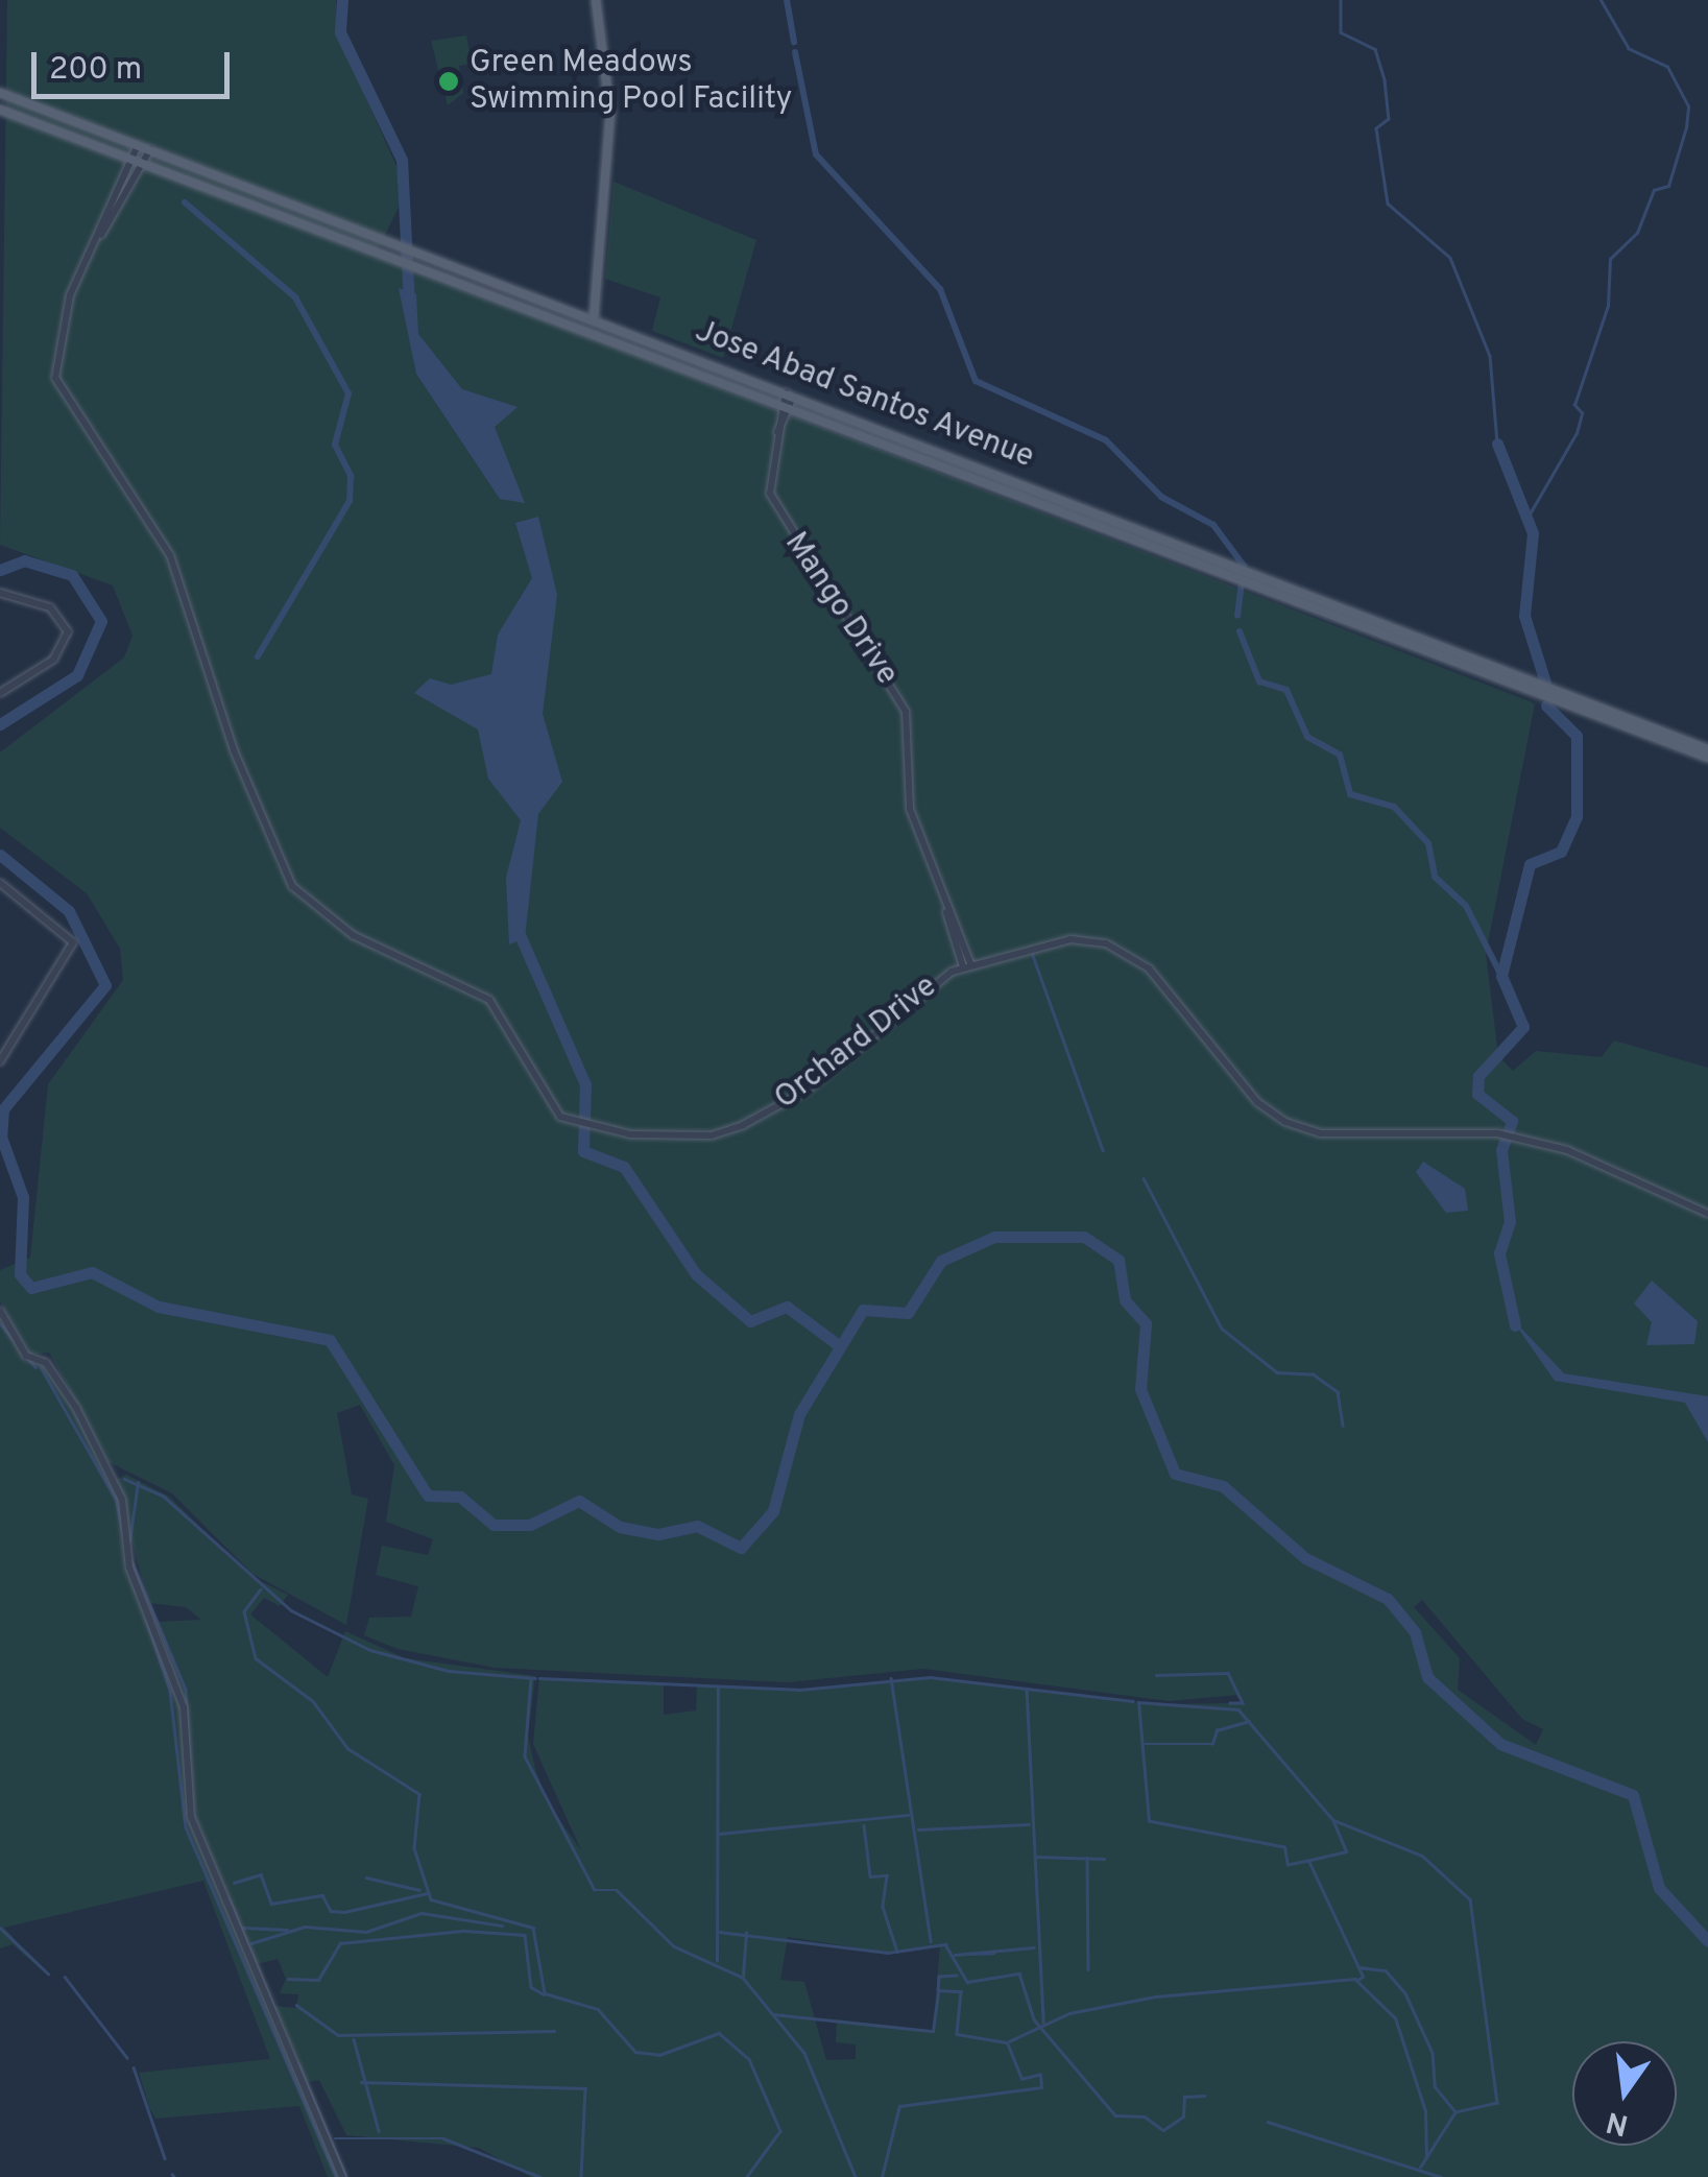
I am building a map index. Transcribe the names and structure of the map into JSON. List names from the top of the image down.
{
  "streets": {
    "main road": ["Jose Abad Santos Avenue"],
    "street": ["Mango Drive", "Orchard Drive"]
  },
  "crossings": [
    ["Jose Abad Santos Avenue", "Mango Drive"],
    ["Jose Abad Santos Avenue", "Orchard Drive"],
    ["Mango Drive", "Orchard Drive"]
  ],
  "places": ["Green Meadows Swimming Pool Facility"],
  "scale_bar": "200 m",
  "north": "bottom"
}
